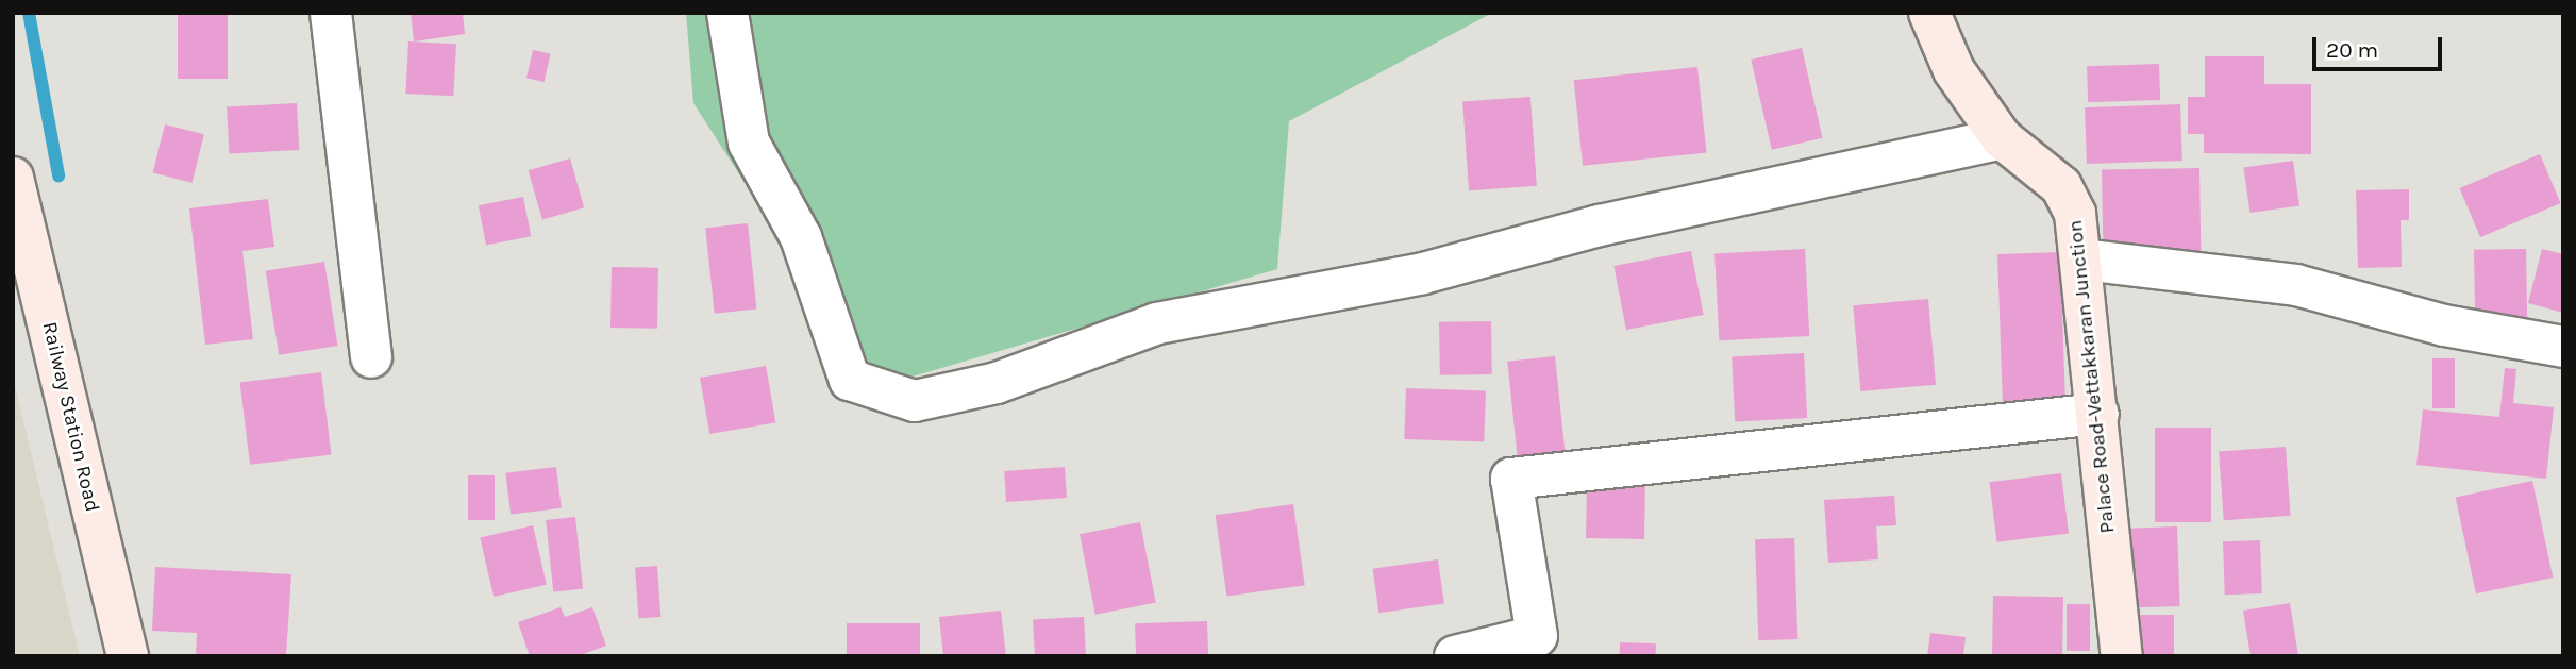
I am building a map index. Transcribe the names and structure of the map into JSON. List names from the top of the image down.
{
  "streets": {
    "street": ["Palace Road-Vettakkaran Junction", "Railway Station Road"]
  },
  "scale_bar": "20 m"
}
